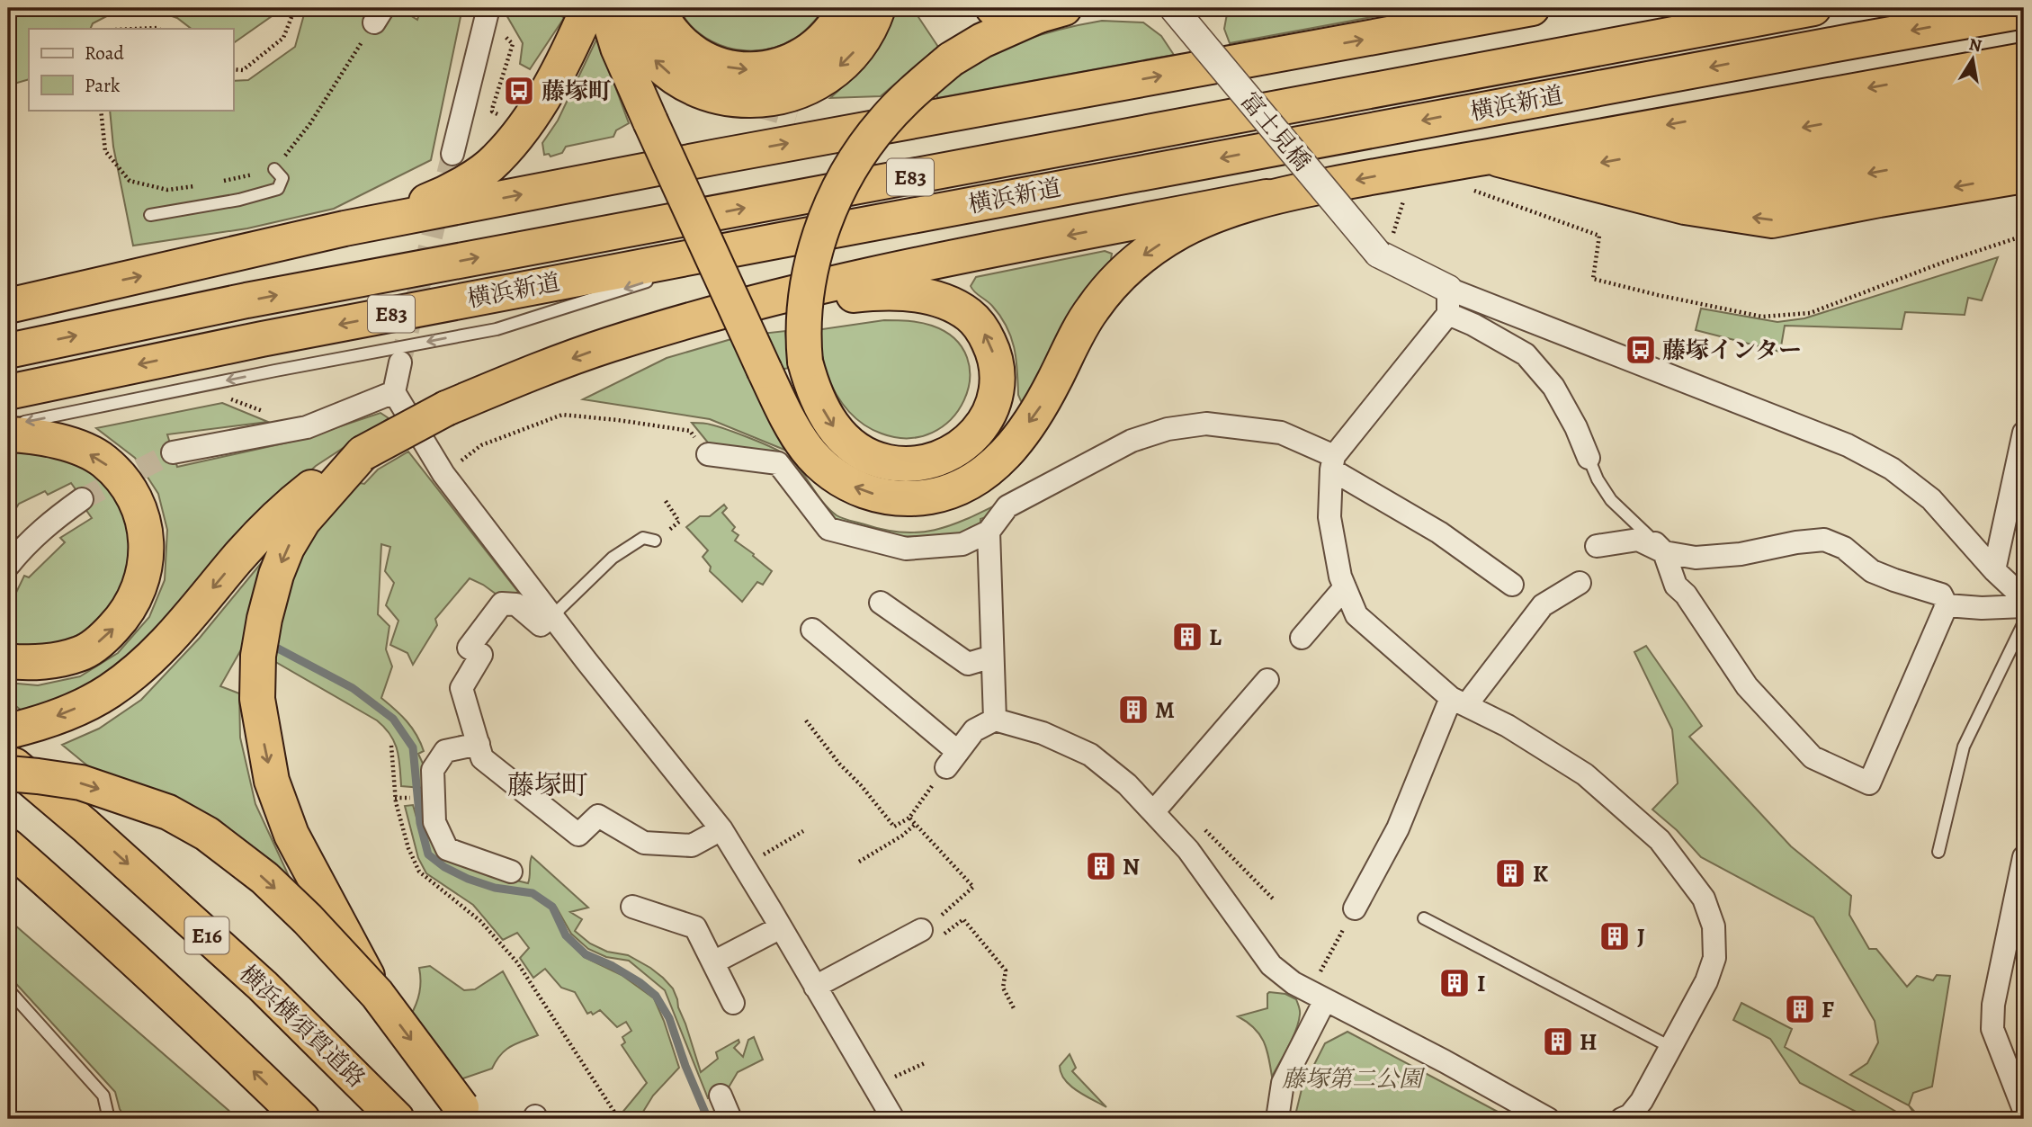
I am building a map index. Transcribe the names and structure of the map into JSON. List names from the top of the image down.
{
  "streets": {
    "highway": [
      "横浜新道",
      "E83",
      "E16",
      "横浜横須賀道路"
    ],
    "street": ["富士見橋"]
  },
  "districts": ["藤塚町"],
  "parks": ["藤塚第二公園"],
  "places": {
    "bus stop": ["藤塚町", "藤塚インター"],
    "building": [
      "L",
      "M",
      "N",
      "K",
      "J",
      "I",
      "F",
      "H"
    ]
  },
  "legend": ["Road", "Park"],
  "north": "top"
}
